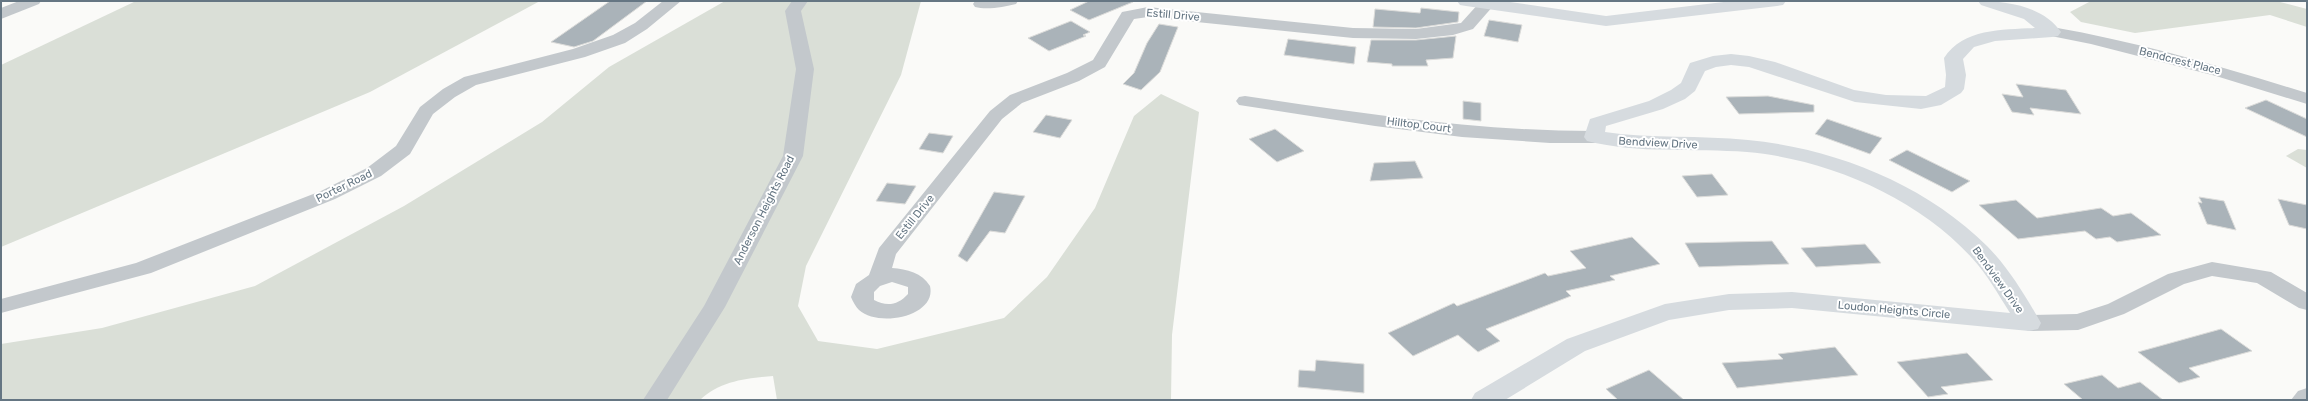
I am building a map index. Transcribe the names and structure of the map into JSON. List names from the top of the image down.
{
  "streets": {
    "street": [
      "Estill Drive",
      "Bendcrest Place",
      "Hilltop Court",
      "Bendview Drive",
      "Porter Road",
      "Anderson Heights Road",
      "Loudon Heights Circle"
    ]
  },
  "crossings": [
    ["Hilltop Court", "Bendview Drive"],
    ["Bendview Drive", "Loudon Heights Circle"]
  ]
}
